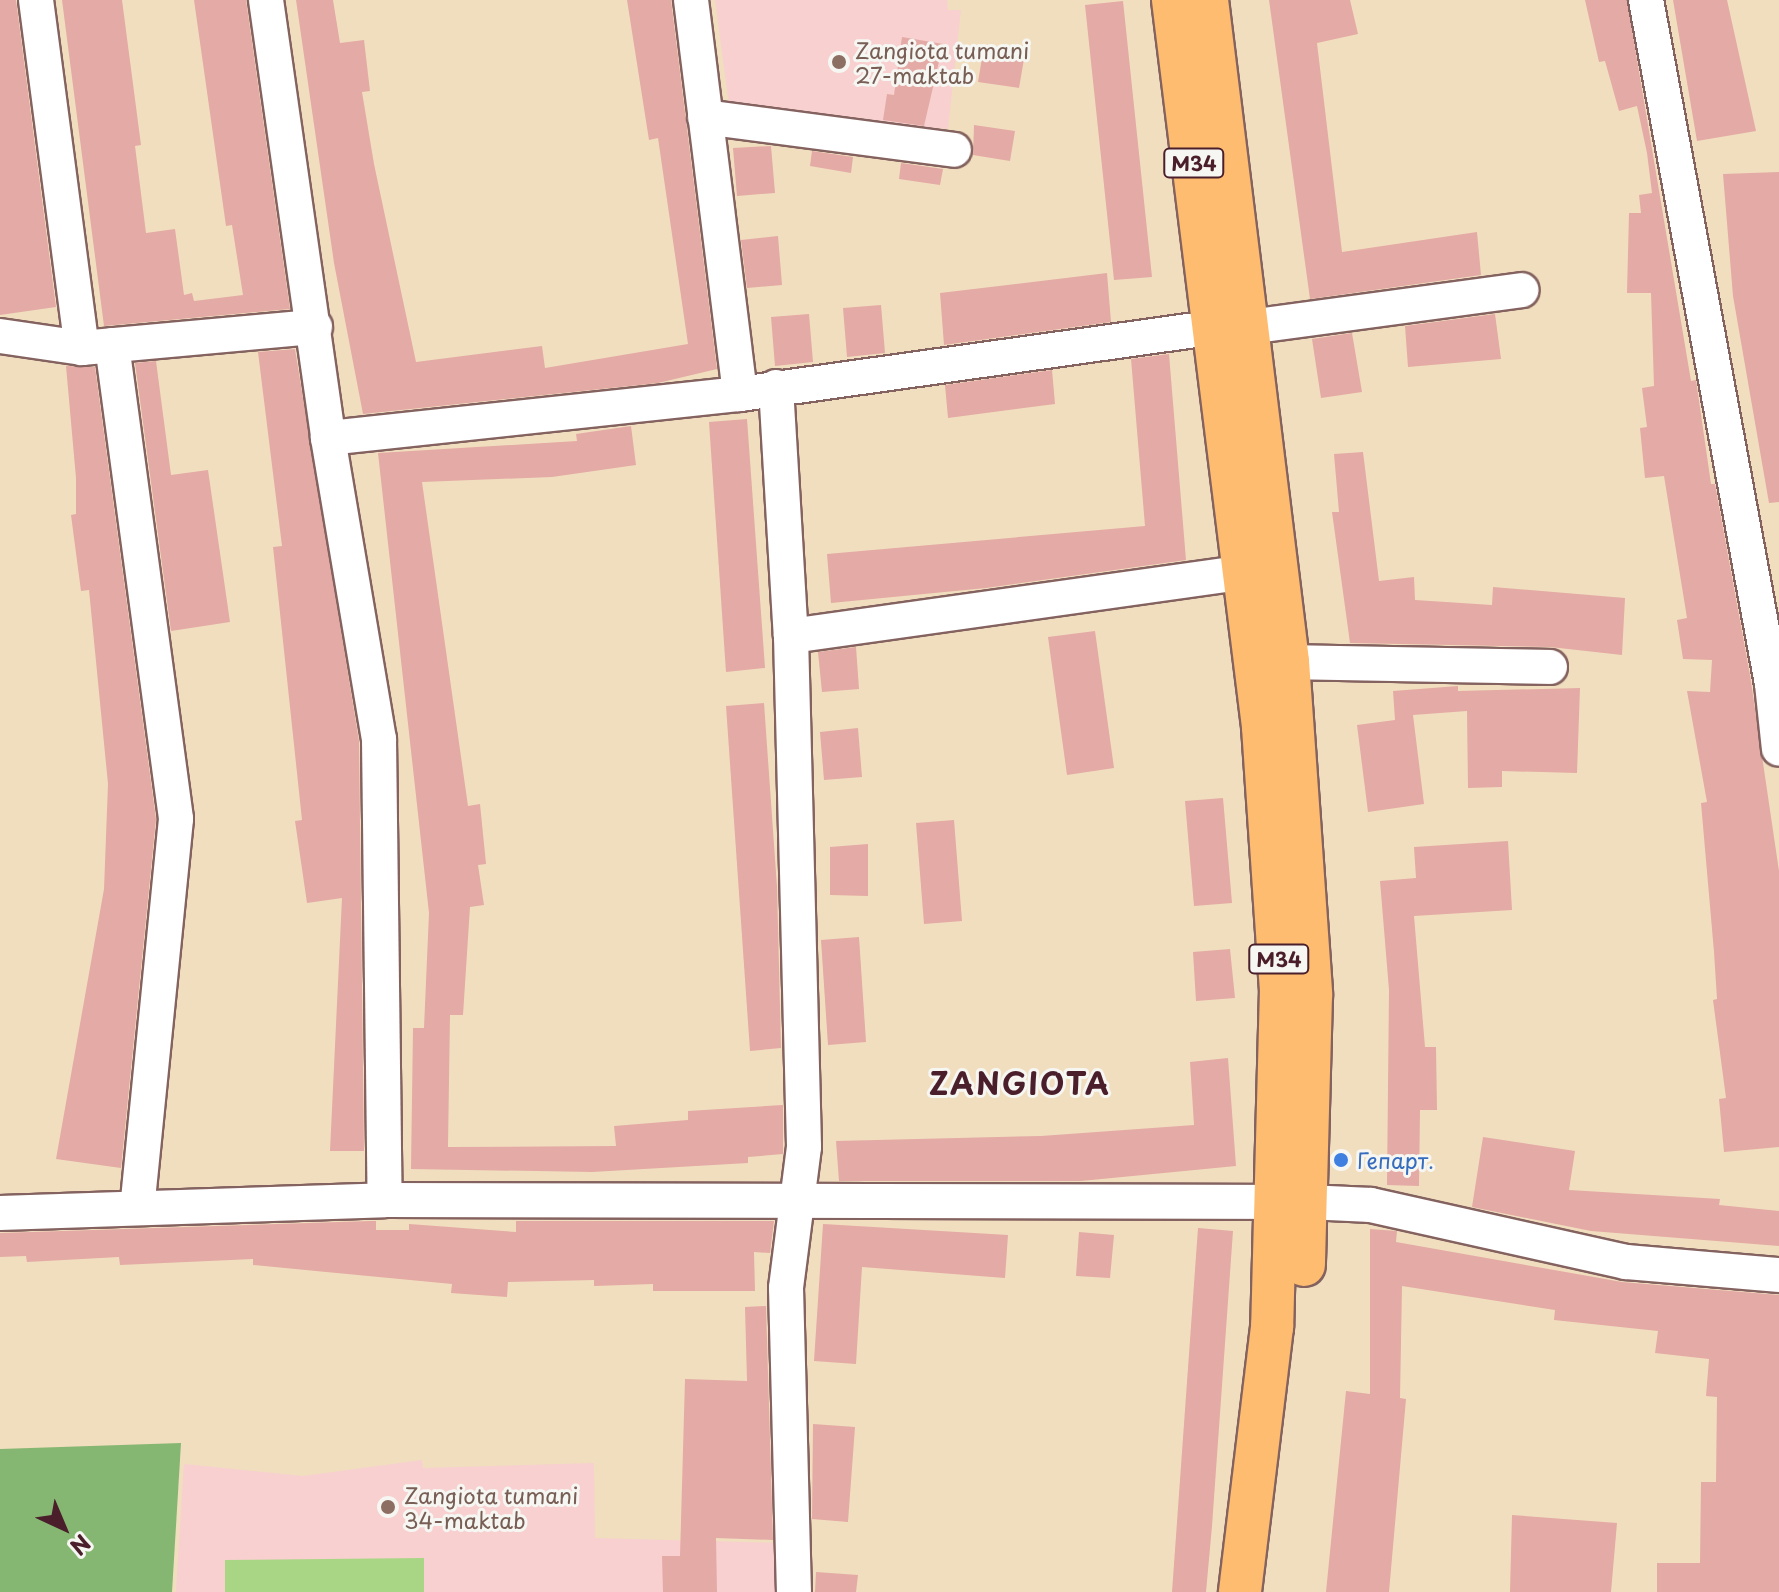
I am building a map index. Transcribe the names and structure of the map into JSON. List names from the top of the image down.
{
  "streets": {
    "main road": ["M34"]
  },
  "districts": ["ZANGIOTA"],
  "places": ["Zangiota tumani 27-maktab", "Гепарт.", "Zangiota tumani 34-maktab"],
  "north": "bottom right"
}
